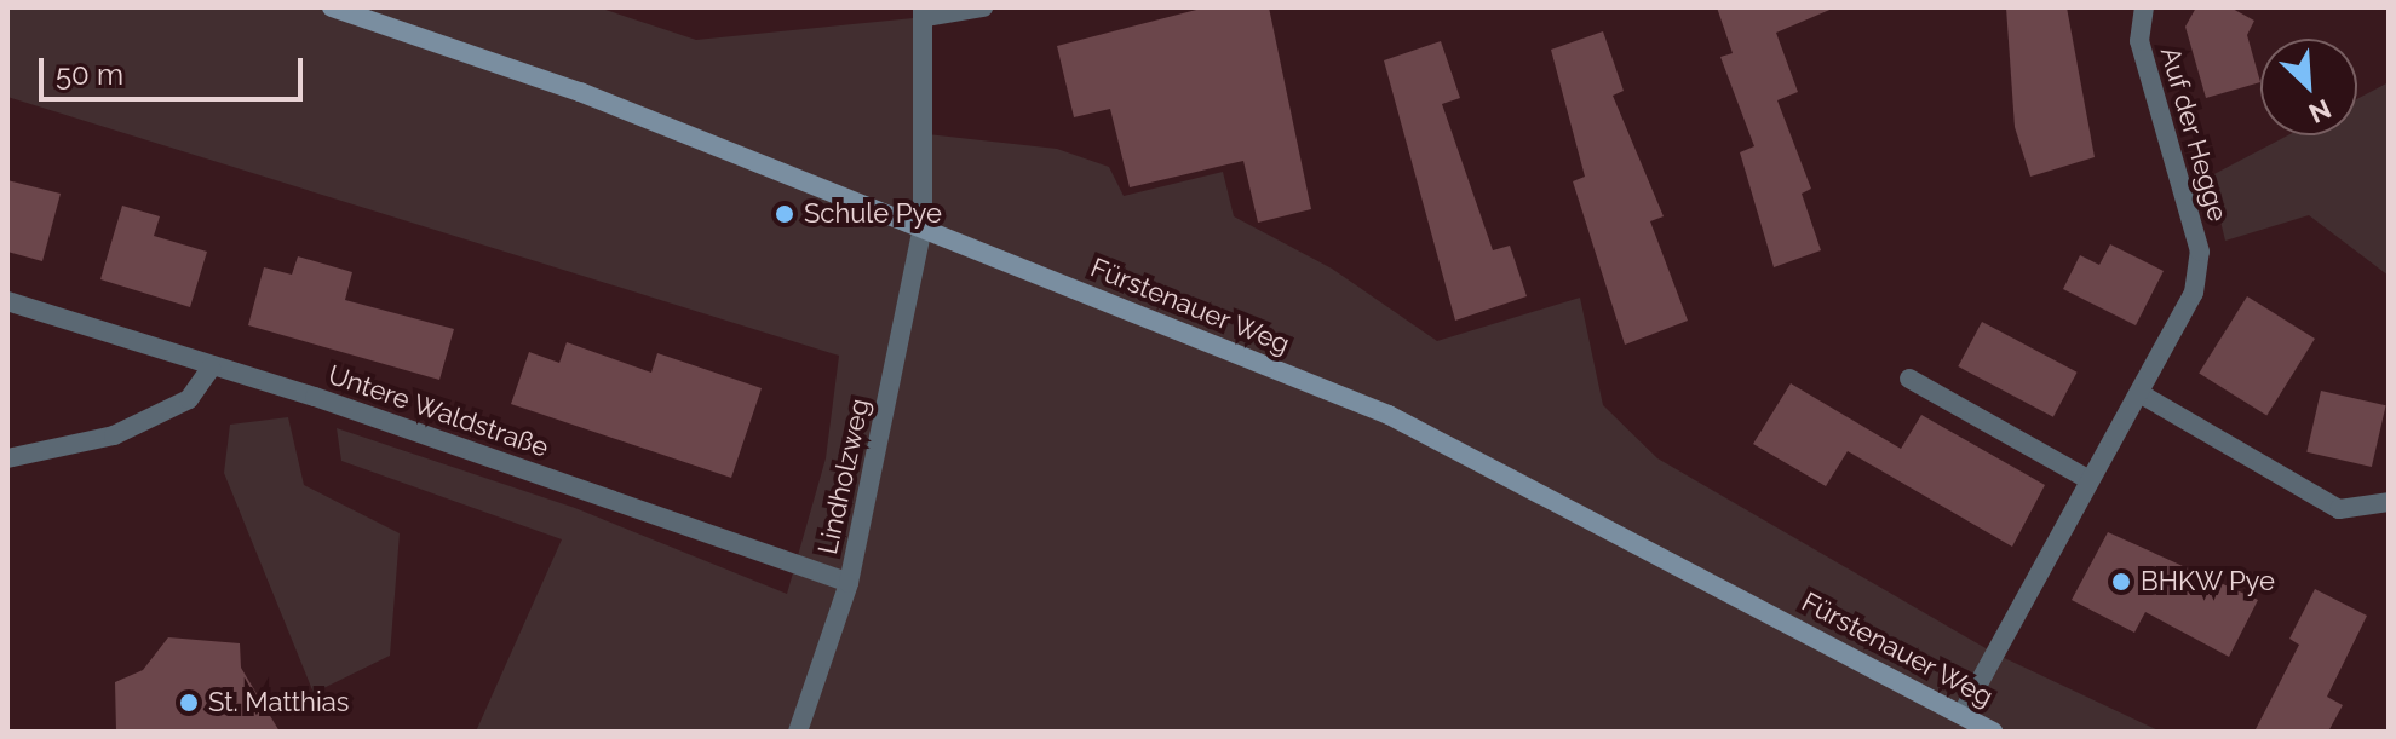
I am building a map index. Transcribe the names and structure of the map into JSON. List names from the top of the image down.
{
  "streets": {
    "street": [
      "Auf der Hegge",
      "Fürstenauer Weg",
      "Untere Waldstraße",
      "Lindholzweg"
    ]
  },
  "crossings": [
    ["Auf der Hegge", "Fürstenauer Weg"],
    ["Fürstenauer Weg", "Lindholzweg"],
    ["Untere Waldstraße", "Lindholzweg"]
  ],
  "places": ["Schule Pye", "BHKW Pye", "St. Matthias"],
  "scale_bar": "50 m",
  "north": "bottom right"
}
